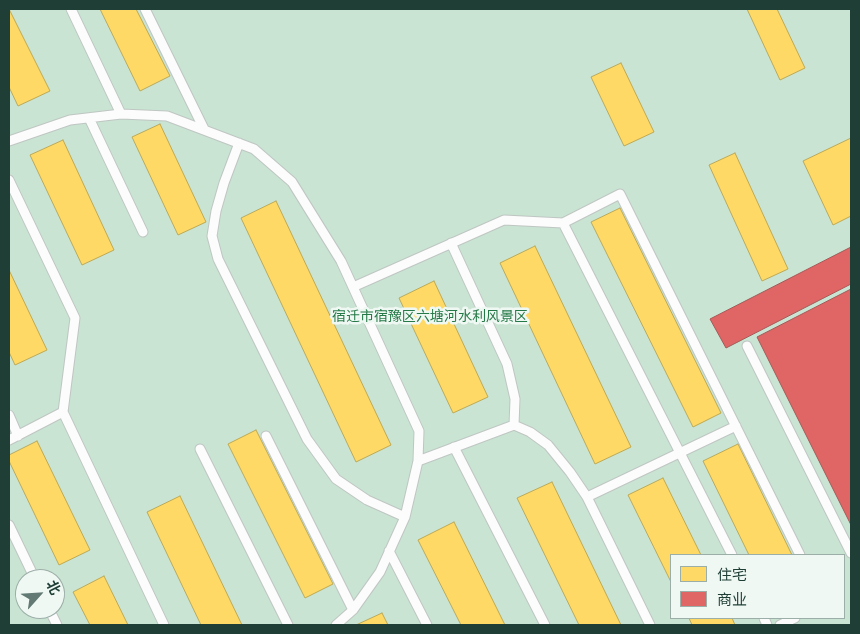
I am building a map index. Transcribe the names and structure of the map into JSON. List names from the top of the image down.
{
  "parks": ["宿迁市宿豫区六塘河水利风景区"],
  "legend": ["住宅", "商业"],
  "north": "top right"
}
